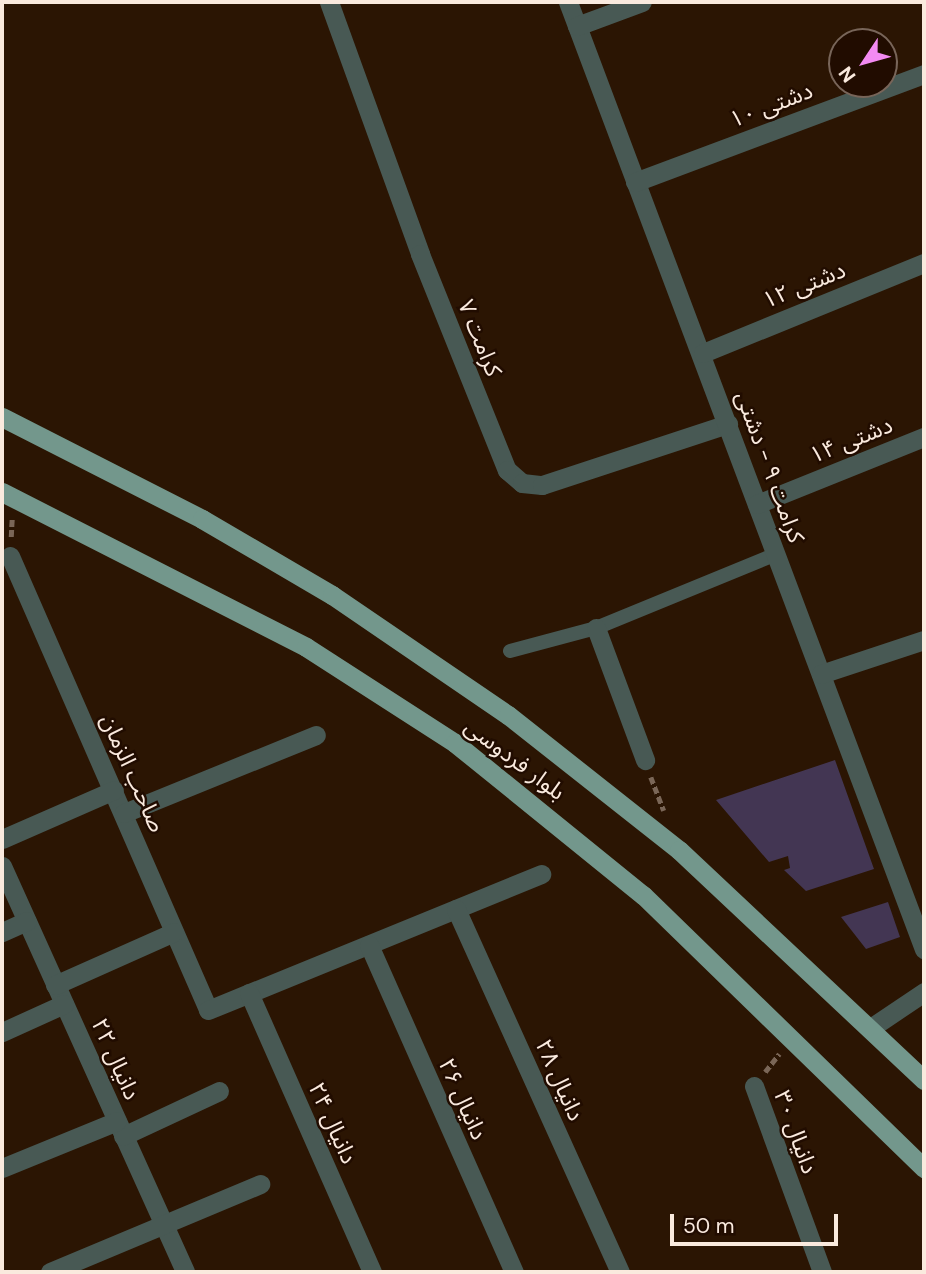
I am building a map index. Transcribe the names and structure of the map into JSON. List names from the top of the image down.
{
  "streets": {
    "main road": ["بلوار فردوسی"],
    "street": [
      "دشتی ۱۰",
      "دشتی ۱۲",
      "کرامت ۷",
      "دشتی ۱۴",
      "کرامت ۹ - دشتی",
      "صاحب الزمان",
      "دانیال ۲۲",
      "دانیال ۲۸",
      "دانیال ۲۶",
      "دانیال ۲۴",
      "دانیال ۳۰"
    ]
  },
  "crossings": [
    ["دشتی ۱۰", "کرامت ۹ - دشتی"],
    ["دشتی ۱۲", "کرامت ۹ - دشتی"],
    ["کرامت ۷", "کرامت ۹ - دشتی"],
    ["دشتی ۱۴", "کرامت ۹ - دشتی"],
    ["صاحب الزمان", "دانیال ۲۴"]
  ],
  "scale_bar": "50 m",
  "north": "bottom left"
}
